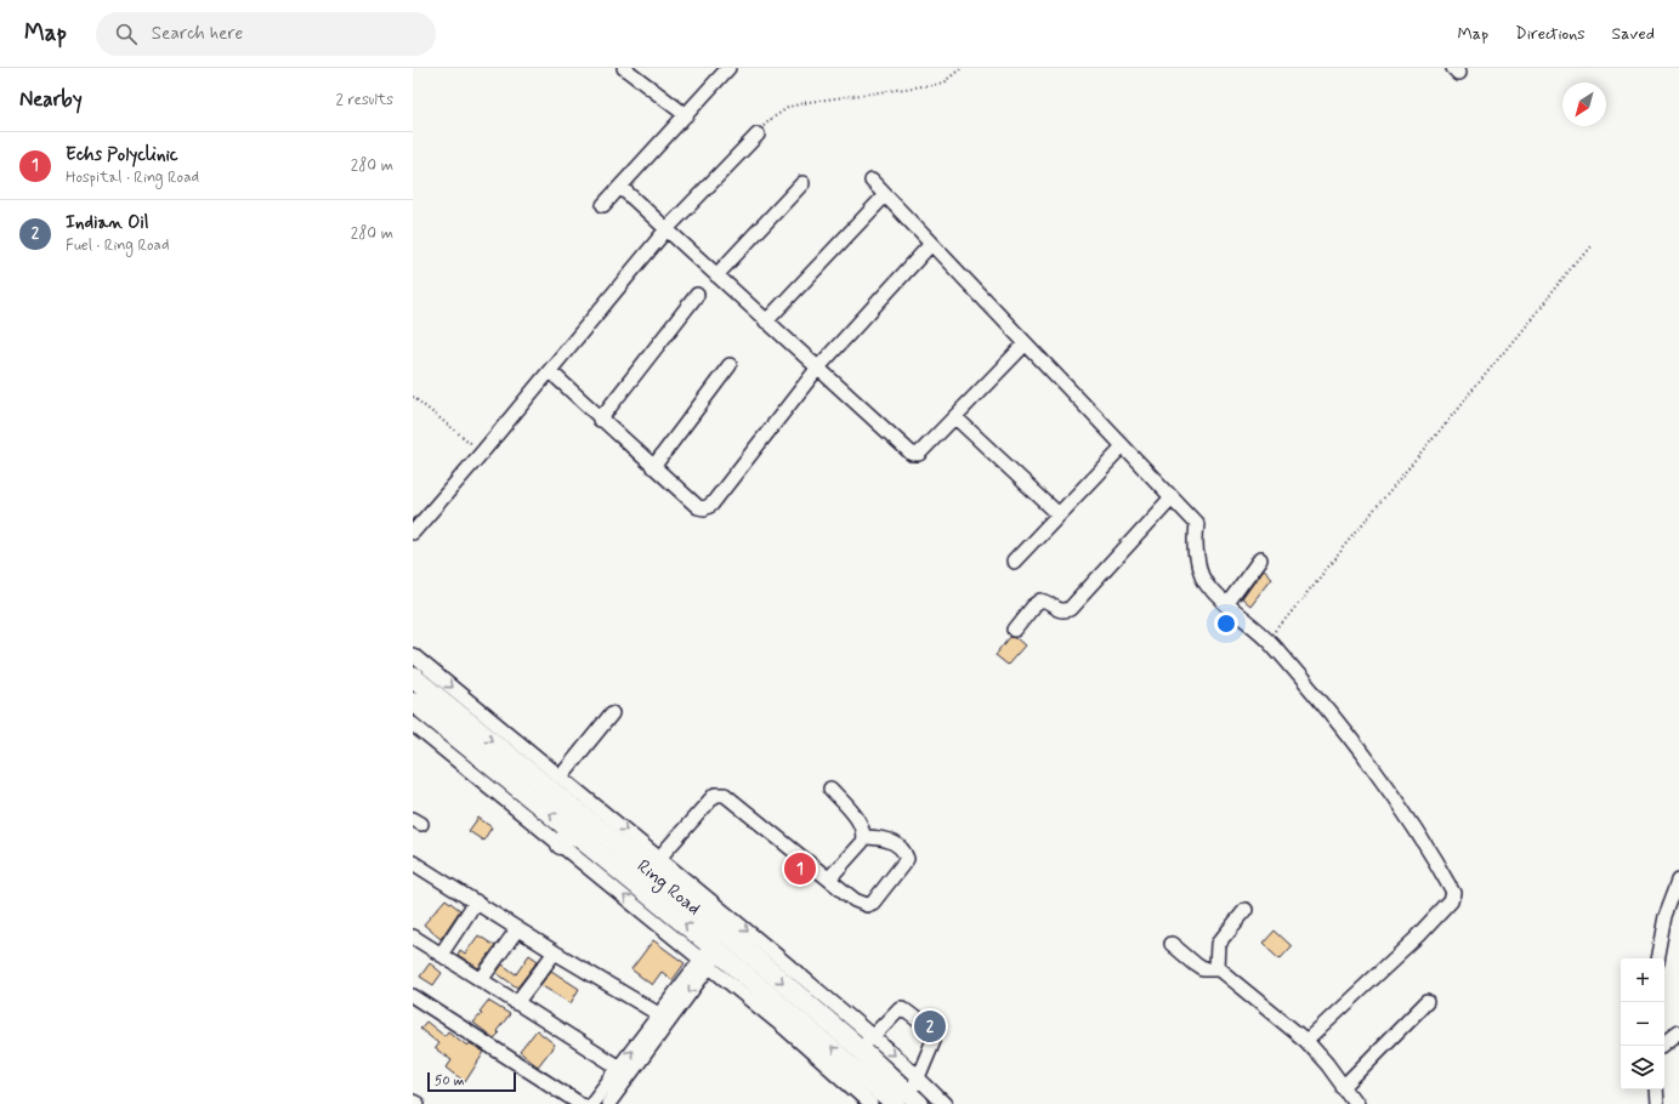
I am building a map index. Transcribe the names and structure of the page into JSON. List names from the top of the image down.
{
  "streets": {
    "highway": ["Ring Road"]
  },
  "scale_bar": "50 m",
  "north": "bottom left",
  "page": {
    "header": "Map",
    "search": "Search here",
    "nav": ["Map", "Directions", "Saved"],
    "heading": ["Nearby", "2 results"],
    "list": [
      {
        "mark": "1",
        "name": "Echs Polyclinic",
        "note": "Hospital · Ring Road",
        "value": "280 m"
      },
      {
        "mark": "2",
        "name": "Indian Oil",
        "note": "Fuel · Ring Road",
        "value": "280 m"
      }
    ],
    "pins": ["1", "2"],
    "map_buttons": ["+", "−"],
    "scale": "50 m"
  }
}
